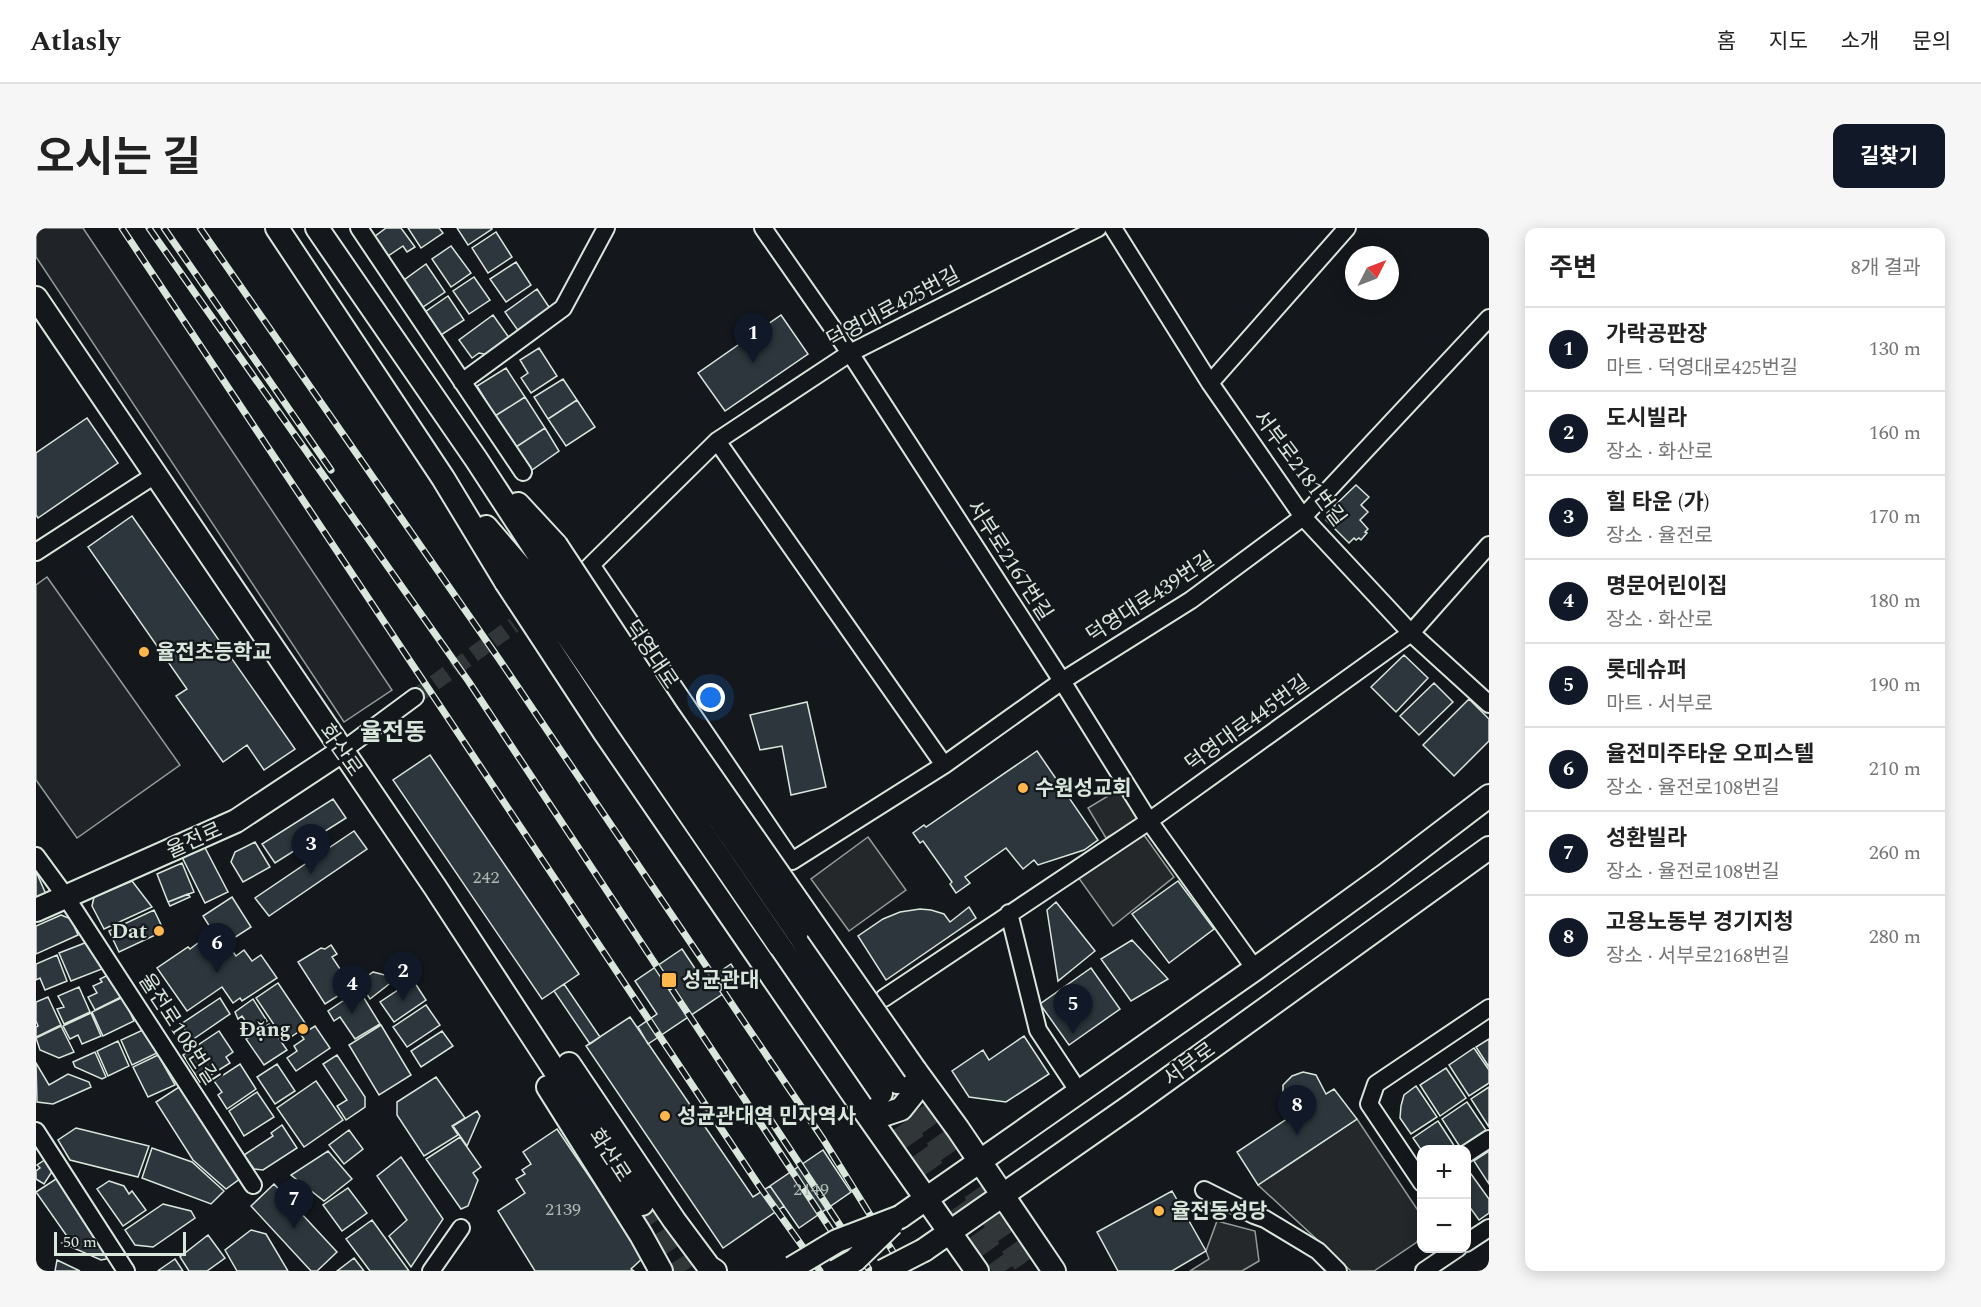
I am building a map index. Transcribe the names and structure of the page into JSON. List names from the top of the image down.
{
  "streets": {
    "street": [
      "덕영대로425번길",
      "서부로2181번길",
      "서부로2167번길",
      "덕영대로439번길",
      "덕영대로",
      "덕영대로445번길",
      "화산로",
      "율전로",
      "율전로108번길",
      "서부로"
    ]
  },
  "crossings": [
    ["덕영대로425번길", "서부로2167번길"],
    ["덕영대로425번길", "덕영대로"],
    ["서부로2181번길", "덕영대로439번길"],
    ["서부로2181번길", "덕영대로445번길"],
    ["서부로2167번길", "덕영대로439번길"],
    ["서부로2167번길", "덕영대로445번길"],
    ["서부로2167번길", "서부로"],
    ["덕영대로439번길", "덕영대로"],
    ["화산로", "율전로"],
    ["율전로", "율전로108번길"]
  ],
  "districts": ["율전동"],
  "places": {
    "other": [
      "율전초등학교",
      "수원성교회",
      "Dat",
      "Đặng",
      "성균관대역 민자역사",
      "율전동성당"
    ],
    "transit": ["성균관대"]
  },
  "house_numbers": ["242", "2149", "2139"],
  "scale_bar": "50 m",
  "north": "top right",
  "page": {
    "header": "Atlasly",
    "nav": [
      "홈",
      "지도",
      "소개",
      "문의"
    ],
    "title": "오시는 길",
    "buttons": "길찾기",
    "heading": ["주변", "8개 결과"],
    "list": [
      {
        "mark": "1",
        "name": "가락공판장",
        "note": "마트 · 덕영대로425번길",
        "value": "130 m"
      },
      {
        "mark": "2",
        "name": "도시빌라",
        "note": "장소 · 화산로",
        "value": "160 m"
      },
      {
        "mark": "3",
        "name": "힐 타운 (가)",
        "note": "장소 · 율전로",
        "value": "170 m"
      },
      {
        "mark": "4",
        "name": "명문어린이집",
        "note": "장소 · 화산로",
        "value": "180 m"
      },
      {
        "mark": "5",
        "name": "롯데슈퍼",
        "note": "마트 · 서부로",
        "value": "190 m"
      },
      {
        "mark": "6",
        "name": "율전미주타운 오피스텔",
        "note": "장소 · 율전로108번길",
        "value": "210 m"
      },
      {
        "mark": "7",
        "name": "성환빌라",
        "note": "장소 · 율전로108번길",
        "value": "260 m"
      },
      {
        "mark": "8",
        "name": "고용노동부 경기지청",
        "note": "장소 · 서부로2168번길",
        "value": "280 m"
      }
    ],
    "pins": [
      "1",
      "3",
      "6",
      "2",
      "4",
      "5",
      "8",
      "7"
    ],
    "map_buttons": ["+", "−"],
    "scale": "50 m"
  }
}
